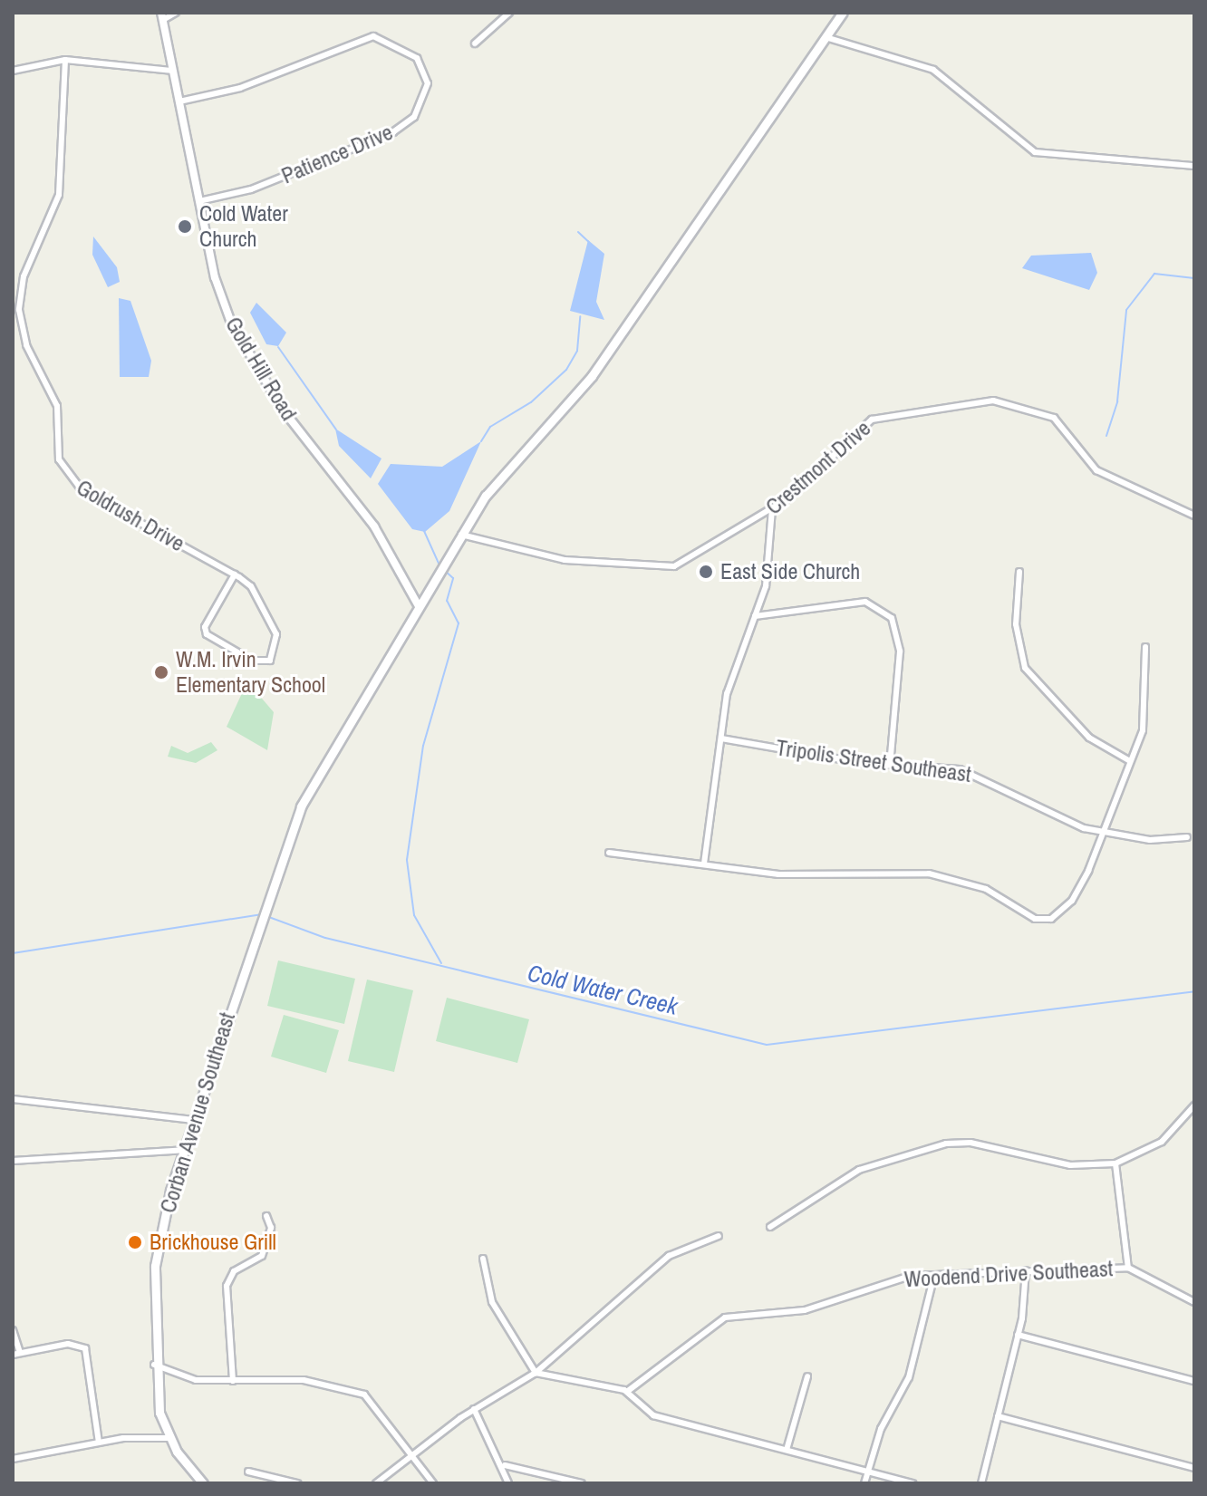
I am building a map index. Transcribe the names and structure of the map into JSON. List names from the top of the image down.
{
  "streets": {
    "main road": ["Corban Avenue Southeast"],
    "street": [
      "Patience Drive",
      "Gold Hill Road",
      "Crestmont Drive",
      "Goldrush Drive",
      "Tripolis Street Southeast",
      "Woodend Drive Southeast"
    ]
  },
  "crossings": [
    ["Patience Drive", "Gold Hill Road"],
    ["Gold Hill Road", "Corban Avenue Southeast"],
    ["Crestmont Drive", "Corban Avenue Southeast"]
  ],
  "water": ["Cold Water Creek"],
  "places": [
    "Cold Water Church",
    "East Side Church",
    "W.M. Irvin Elementary School",
    "Brickhouse Grill"
  ]
}
